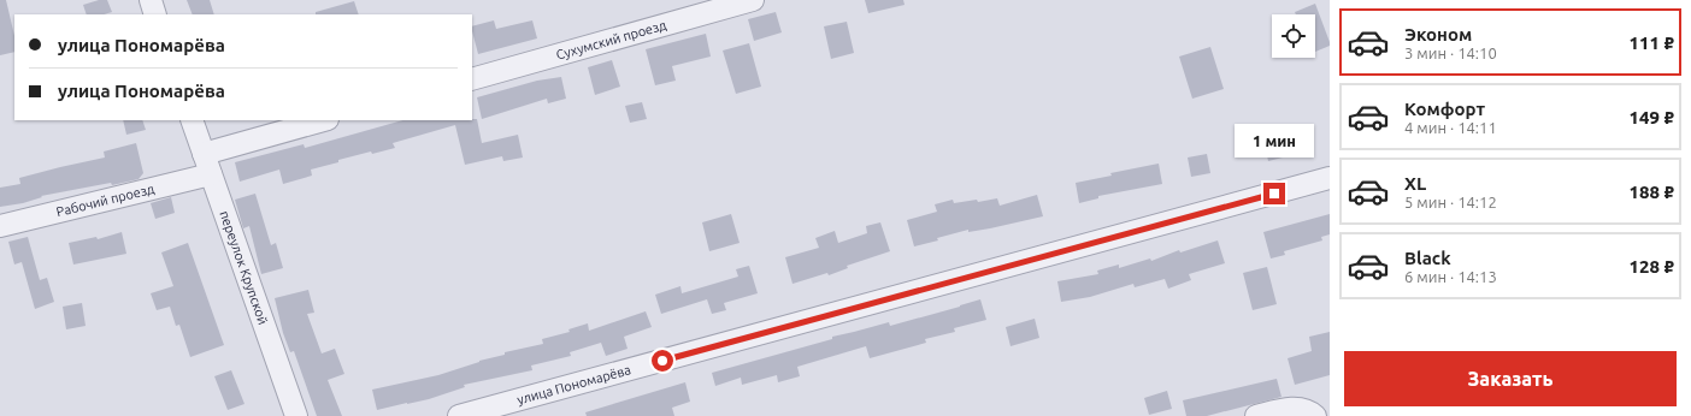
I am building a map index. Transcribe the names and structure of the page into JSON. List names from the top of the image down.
{
  "streets": {
    "street": [
      "Сухумский проезд",
      "Рабочий проезд",
      "переулок Крупской",
      "улица Пономарёва"
    ]
  },
  "crossings": [
    ["Рабочий проезд", "переулок Крупской"]
  ],
  "page": {
    "list": [
      {
        "name": "Эконом",
        "note": "3 мин · 14:10",
        "value": "111 ₽"
      },
      {
        "name": "Комфорт",
        "note": "4 мин · 14:11",
        "value": "149 ₽"
      },
      {
        "name": "XL",
        "note": "5 мин · 14:12",
        "value": "188 ₽"
      },
      {
        "name": "Black",
        "note": "6 мин · 14:13",
        "value": "128 ₽"
      }
    ],
    "banner": ["улица Пономарёва", "улица Пономарёва"],
    "bubble": "1 мин",
    "buttons": "Заказать"
  }
}
